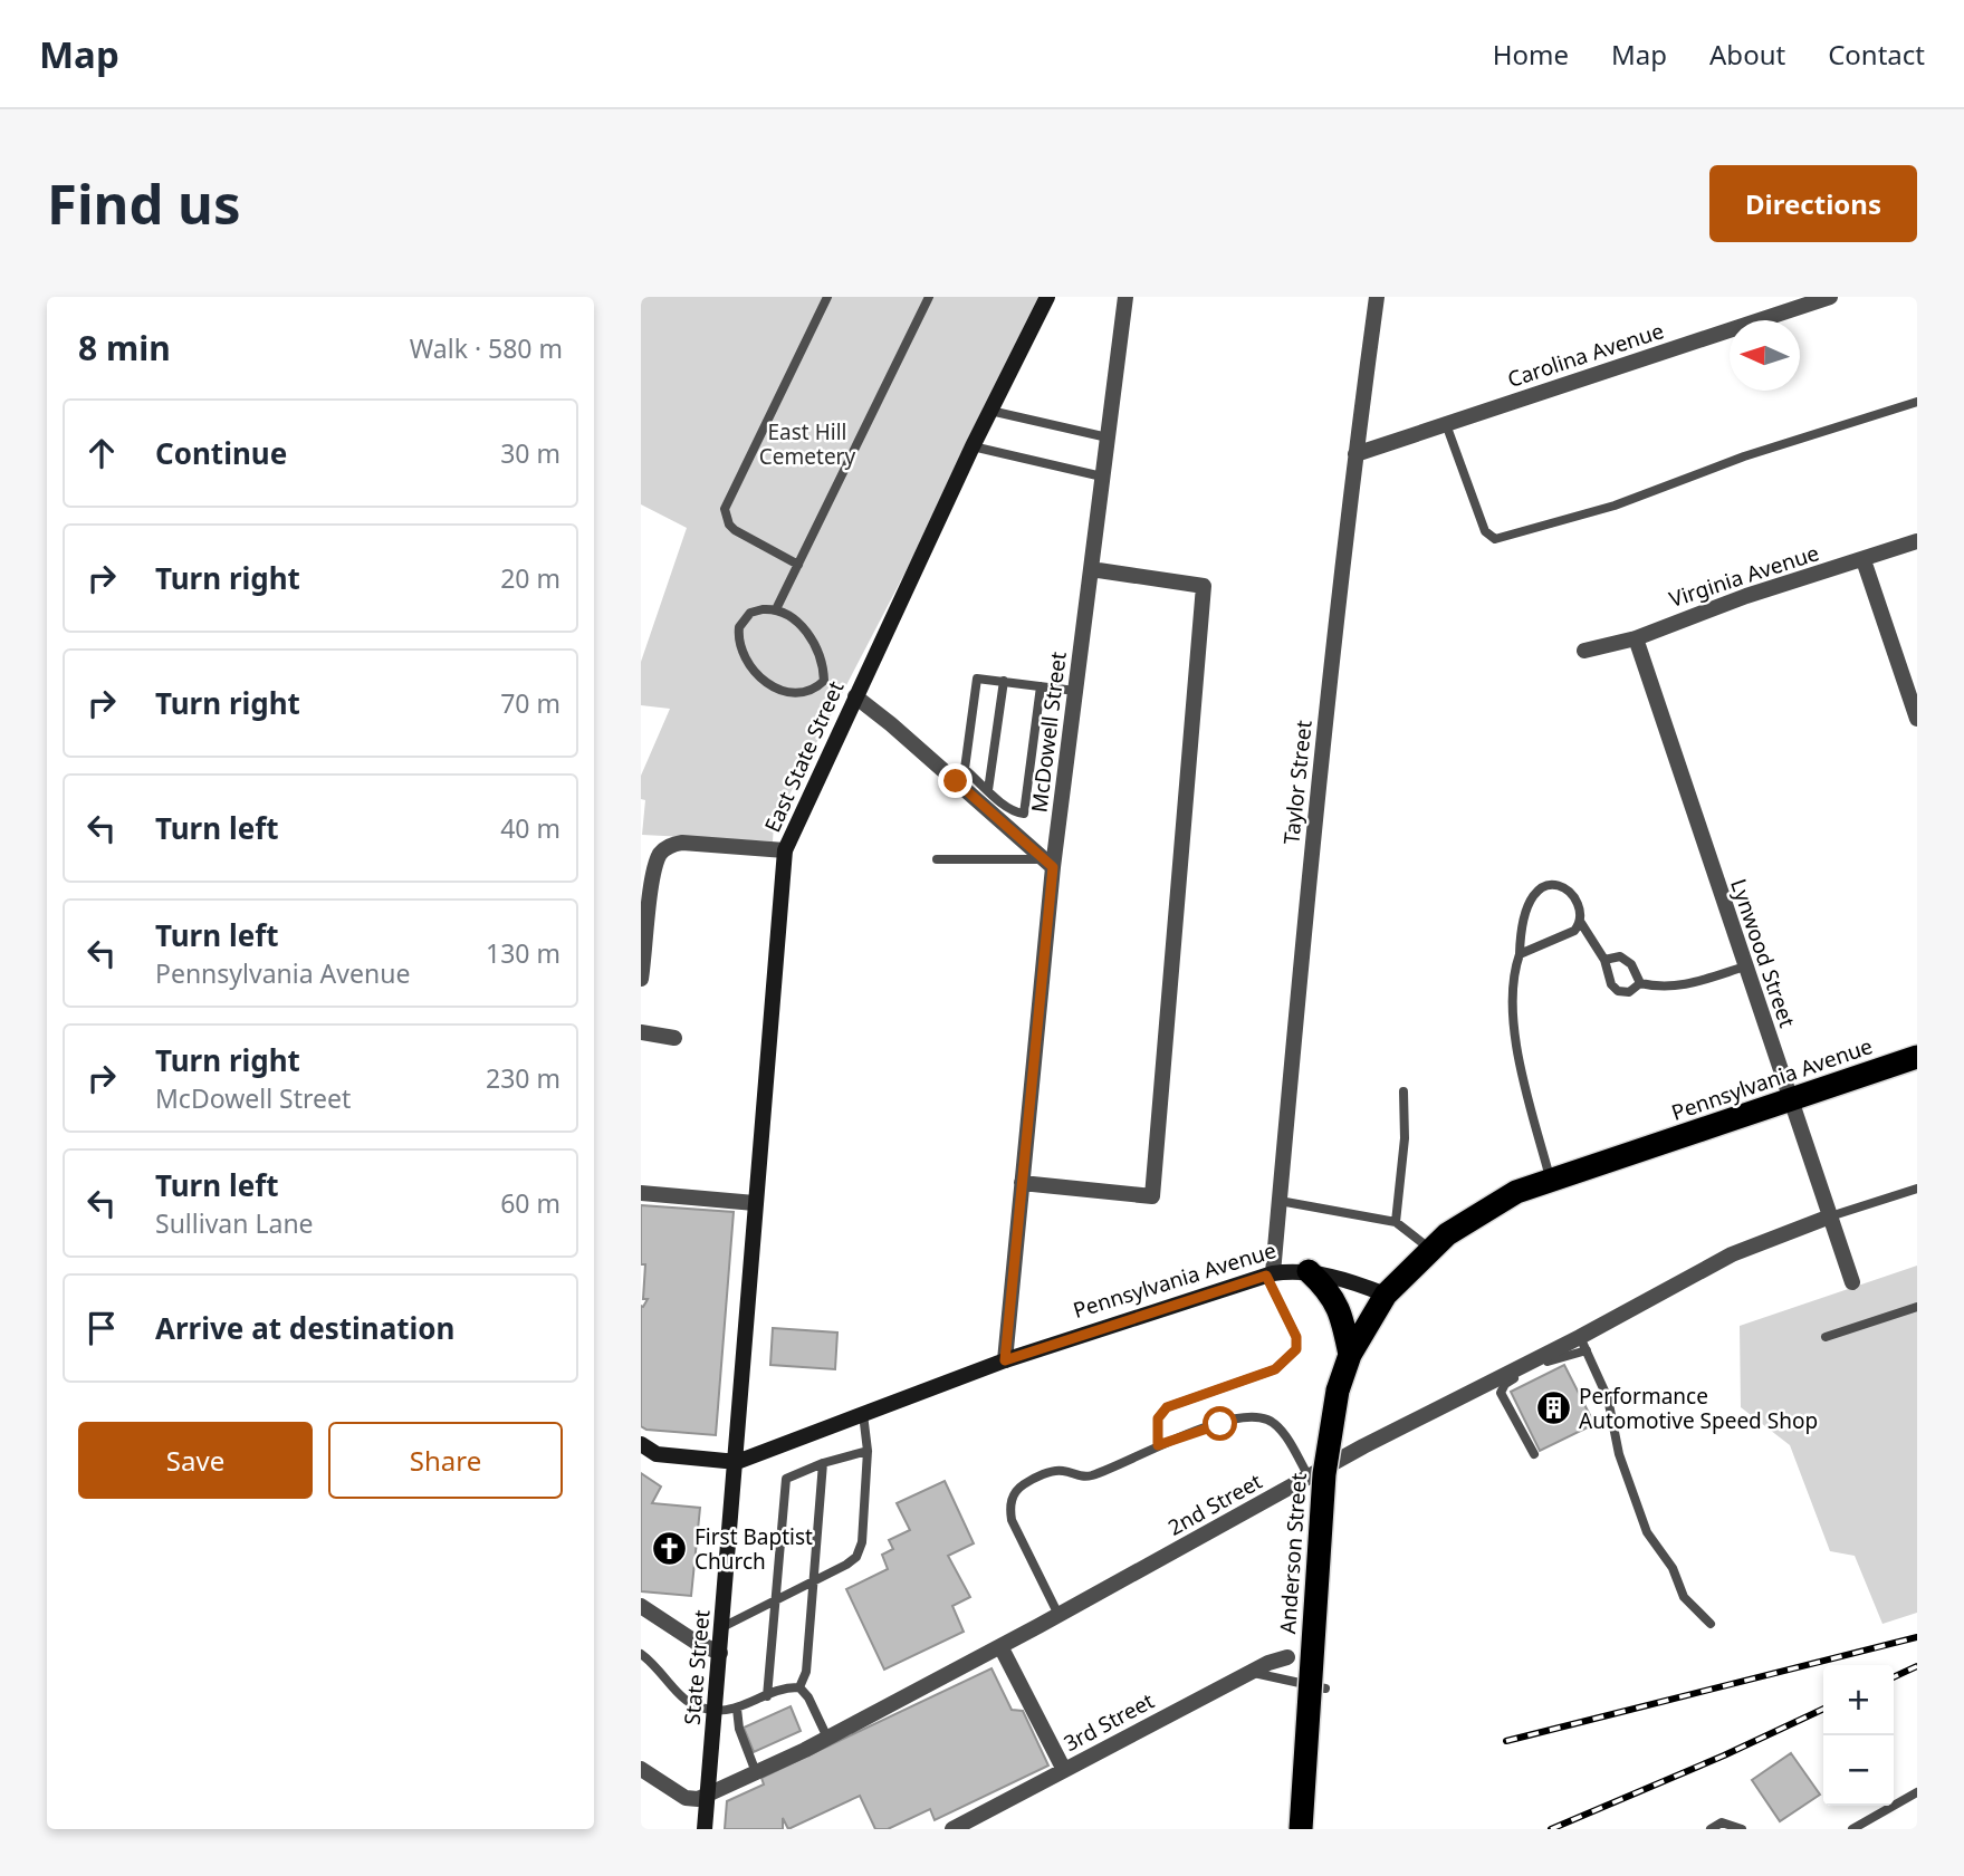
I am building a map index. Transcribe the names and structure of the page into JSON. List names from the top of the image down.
{
  "streets": {
    "highway": ["Pennsylvania Avenue", "Anderson Street"],
    "street": [
      "Carolina Avenue",
      "Virginia Avenue",
      "McDowell Street",
      "East State Street",
      "Taylor Street",
      "Lynwood Street",
      "2nd Street",
      "State Street",
      "3rd Street"
    ]
  },
  "crossings": [
    ["Carolina Avenue", "Taylor Street"],
    ["Virginia Avenue", "Lynwood Street"],
    ["McDowell Street", "Pennsylvania Avenue"],
    ["East State Street", "Pennsylvania Avenue"],
    ["East State Street", "State Street"],
    ["Taylor Street", "Pennsylvania Avenue"],
    ["Lynwood Street", "Pennsylvania Avenue"],
    ["Lynwood Street", "2nd Street"],
    ["Pennsylvania Avenue", "Anderson Street"],
    ["Pennsylvania Avenue", "State Street"],
    ["2nd Street", "State Street"]
  ],
  "parks": ["East Hill Cemetery"],
  "places": {
    "building": ["Performance Automotive Speed Shop"],
    "church": ["First Baptist Church"]
  },
  "north": "left",
  "page": {
    "header": "Map",
    "nav": [
      "Home",
      "Map",
      "About",
      "Contact"
    ],
    "buttons": [
      "Directions",
      ["Save", "Share"]
    ],
    "title": "Find us",
    "heading": ["8 min", "Walk · 580 m"],
    "list": [
      ["Continue", "30 m"],
      ["Turn right", "20 m"],
      ["Turn right", "70 m"],
      ["Turn left", "40 m"],
      ["Turn left", "Pennsylvania Avenue", "130 m"],
      ["Turn right", "McDowell Street", "230 m"],
      ["Turn left", "Sullivan Lane", "60 m"],
      "Arrive at destination"
    ],
    "map_buttons": ["+", "−"]
  }
}
